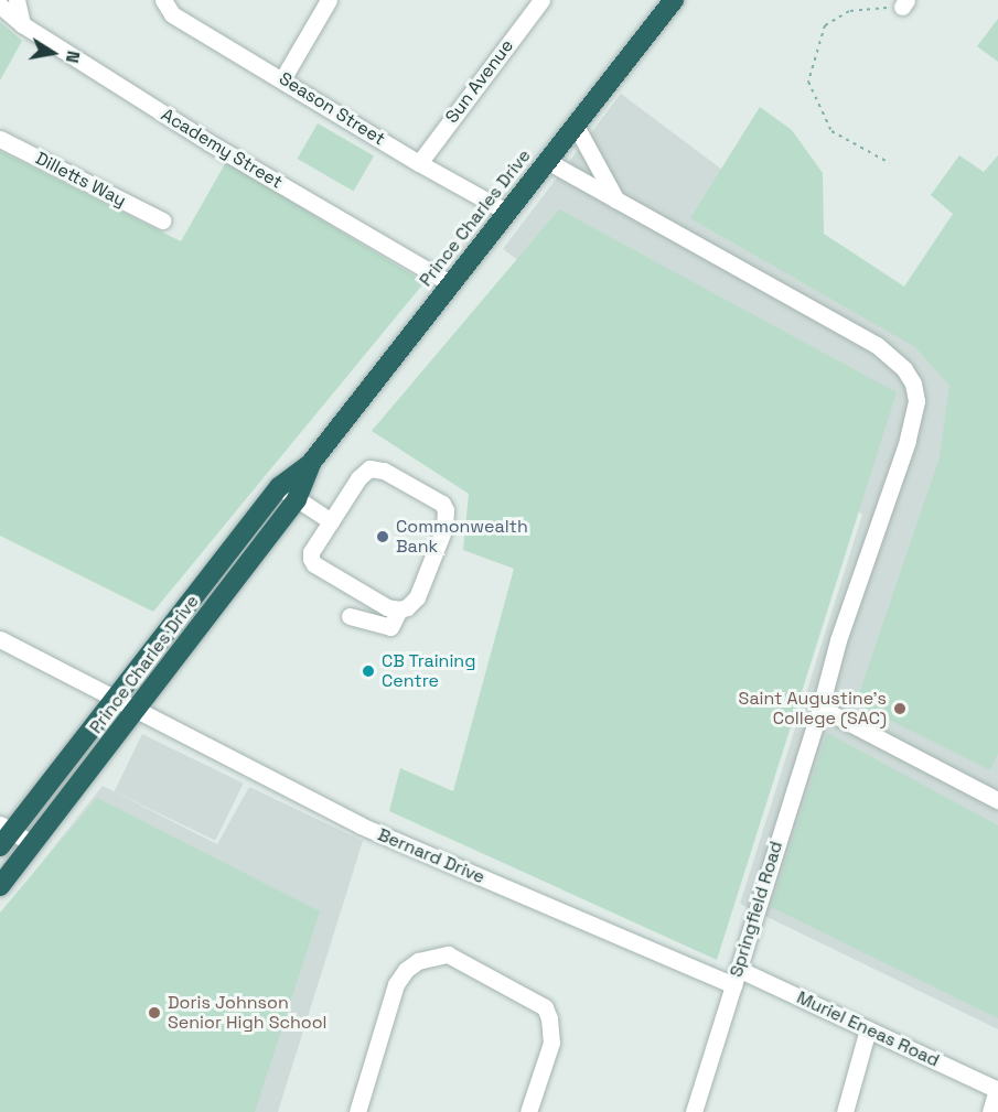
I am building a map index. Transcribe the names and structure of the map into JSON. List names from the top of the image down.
{
  "streets": {
    "highway": ["Prince Charles Drive"],
    "street": [
      "Sun Avenue",
      "Season Street",
      "Academy Street",
      "Dilletts Way",
      "Bernard Drive",
      "Springfield Road",
      "Muriel Eneas Road"
    ]
  },
  "crossings": [
    ["Sun Avenue", "Season Street"],
    ["Season Street", "Prince Charles Drive"],
    ["Academy Street", "Prince Charles Drive"],
    ["Prince Charles Drive", "Bernard Drive"],
    ["Prince Charles Drive", "Springfield Road"],
    ["Bernard Drive", "Springfield Road"],
    ["Bernard Drive", "Muriel Eneas Road"],
    ["Springfield Road", "Muriel Eneas Road"]
  ],
  "places": [
    "Commonwealth Bank",
    "CB Training Centre",
    "Saint Augustine's College (SAC)",
    "Doris Johnson Senior High School"
  ],
  "north": "right"
}
